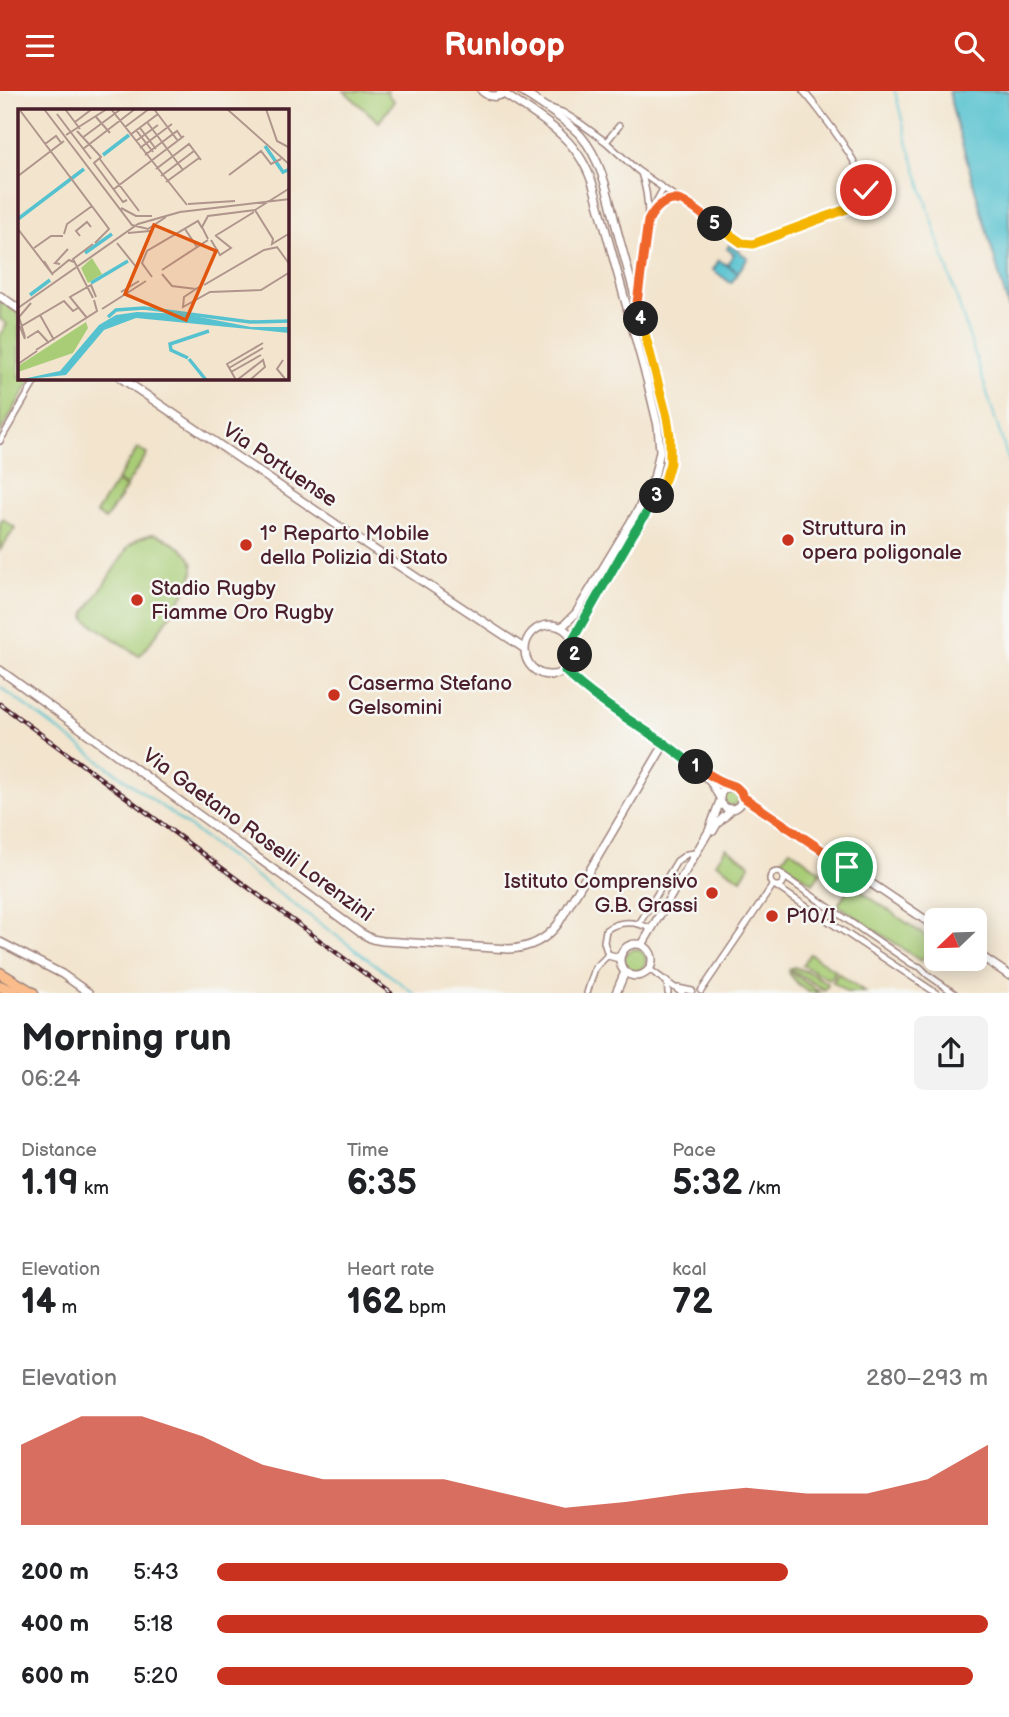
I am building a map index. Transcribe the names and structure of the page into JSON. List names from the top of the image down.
{
  "streets": {
    "street": ["Via Portuense", "Via Gaetano Roselli Lorenzini"]
  },
  "places": [
    "Struttura in opera poligonale",
    "1º Reparto Mobile della Polizia di Stato",
    "Stadio Rugby Fiamme Oro Rugby",
    "Caserma Stefano Gelsomini",
    "Istituto Comprensivo G.B. Grassi",
    "P10/I"
  ],
  "north": "bottom left",
  "page": {
    "header": "Runloop",
    "pins": [
      "5",
      "4",
      "3",
      "2",
      "1"
    ],
    "heading": ["Morning run", "06:24"],
    "stats": [
      ["Distance", "1.19 km"],
      ["Time", "6:35"],
      ["Pace", "5:32 /km"],
      ["Elevation", "14 m"],
      ["Heart rate", "162 bpm"],
      ["kcal", "72"]
    ],
    "chart": ["Elevation", "280–293 m"],
    "list": [
      {
        "name": "200 m",
        "note": "5:43"
      },
      {
        "name": "400 m",
        "note": "5:18"
      },
      {
        "name": "600 m",
        "note": "5:20"
      }
    ]
  }
}
